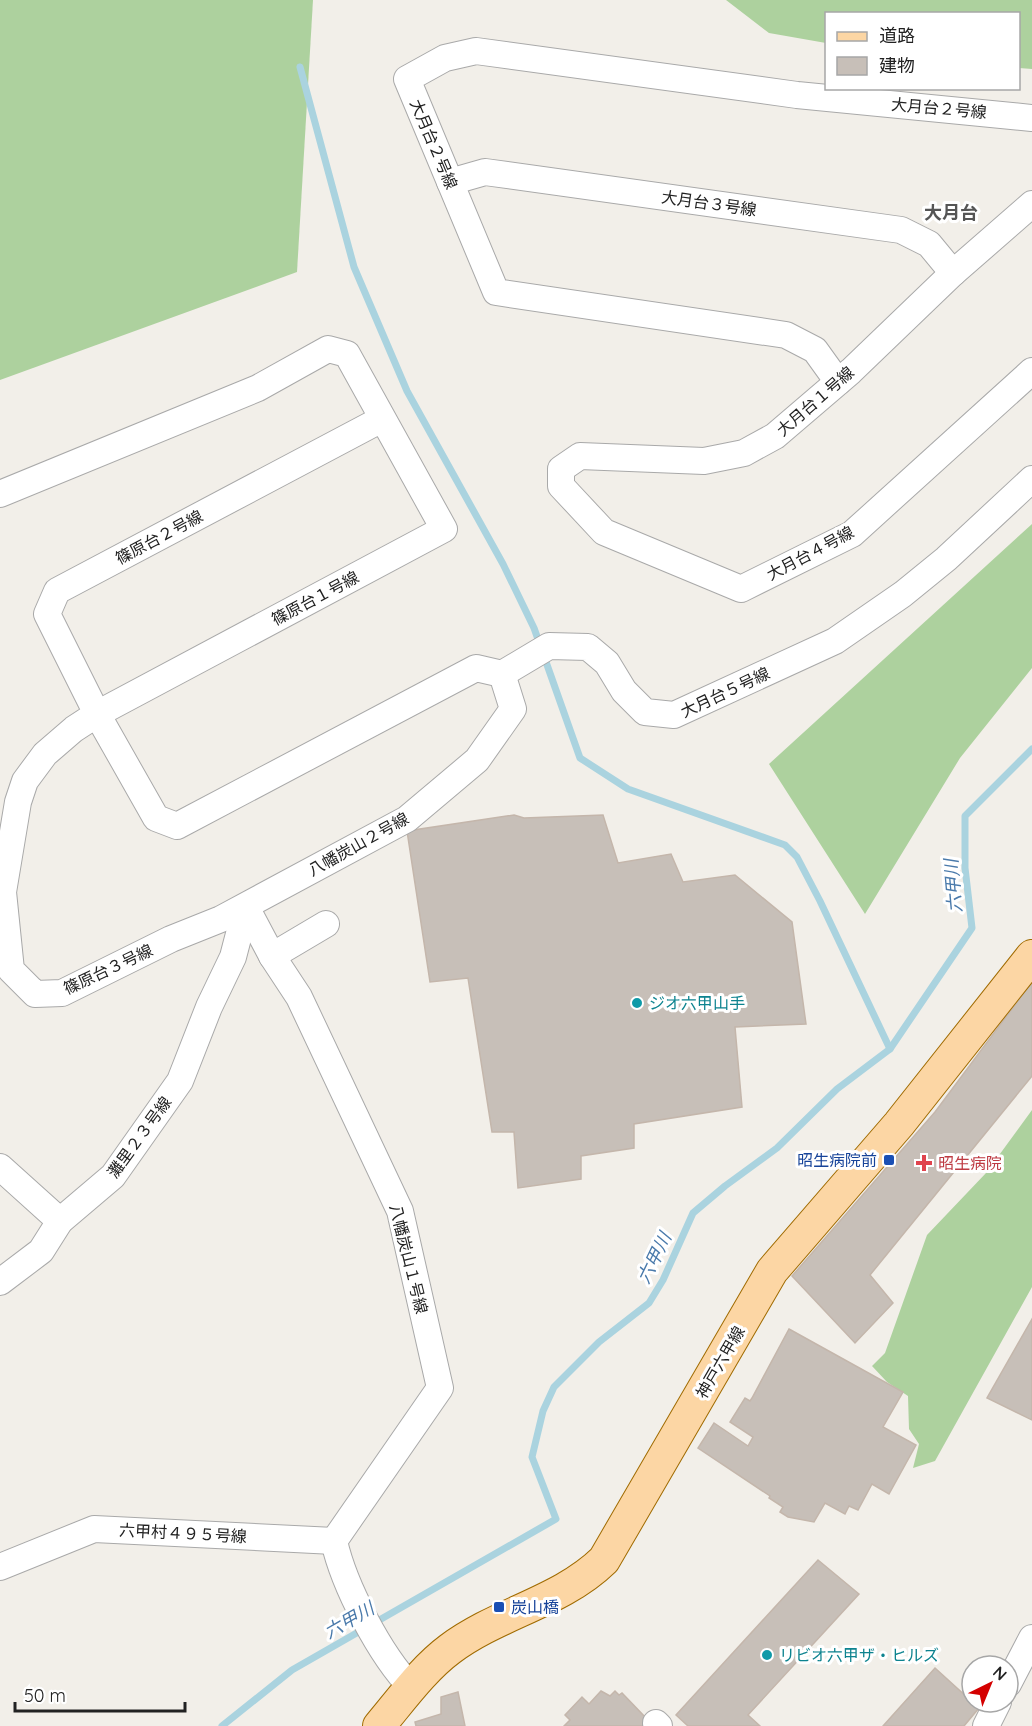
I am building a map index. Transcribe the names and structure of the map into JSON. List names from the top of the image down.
{
  "streets": {
    "main road": ["神戸六甲線"],
    "street": [
      "大月台２号線",
      "大月台３号線",
      "大月台１号線",
      "篠原台２号線",
      "大月台４号線",
      "篠原台１号線",
      "大月台５号線",
      "八幡炭山２号線",
      "篠原台３号線",
      "灘里２３号線",
      "八幡炭山１号線",
      "六甲村４９５号線"
    ]
  },
  "crossings": [
    ["大月台２号線", "大月台３号線"],
    ["大月台２号線", "大月台１号線"],
    ["大月台３号線", "大月台１号線"],
    ["大月台１号線", "大月台４号線"],
    ["篠原台２号線", "篠原台１号線"],
    ["篠原台２号線", "篠原台３号線"],
    ["篠原台１号線", "篠原台３号線"],
    ["大月台５号線", "八幡炭山２号線"],
    ["八幡炭山２号線", "篠原台３号線"],
    ["八幡炭山２号線", "灘里２３号線"],
    ["八幡炭山２号線", "八幡炭山１号線"],
    ["篠原台３号線", "灘里２３号線"],
    ["篠原台３号線", "八幡炭山１号線"],
    ["灘里２３号線", "八幡炭山１号線"],
    ["八幡炭山１号線", "六甲村４９５号線"]
  ],
  "districts": ["大月台"],
  "water": ["六甲川"],
  "places": {
    "other": ["ジオ六甲山手", "リビオ六甲ザ・ヒルズ"],
    "transit": ["昭生病院前", "炭山橋"],
    "health": ["昭生病院"]
  },
  "legend": ["道路", "建物"],
  "scale_bar": "50 m",
  "north": "top right"
}
